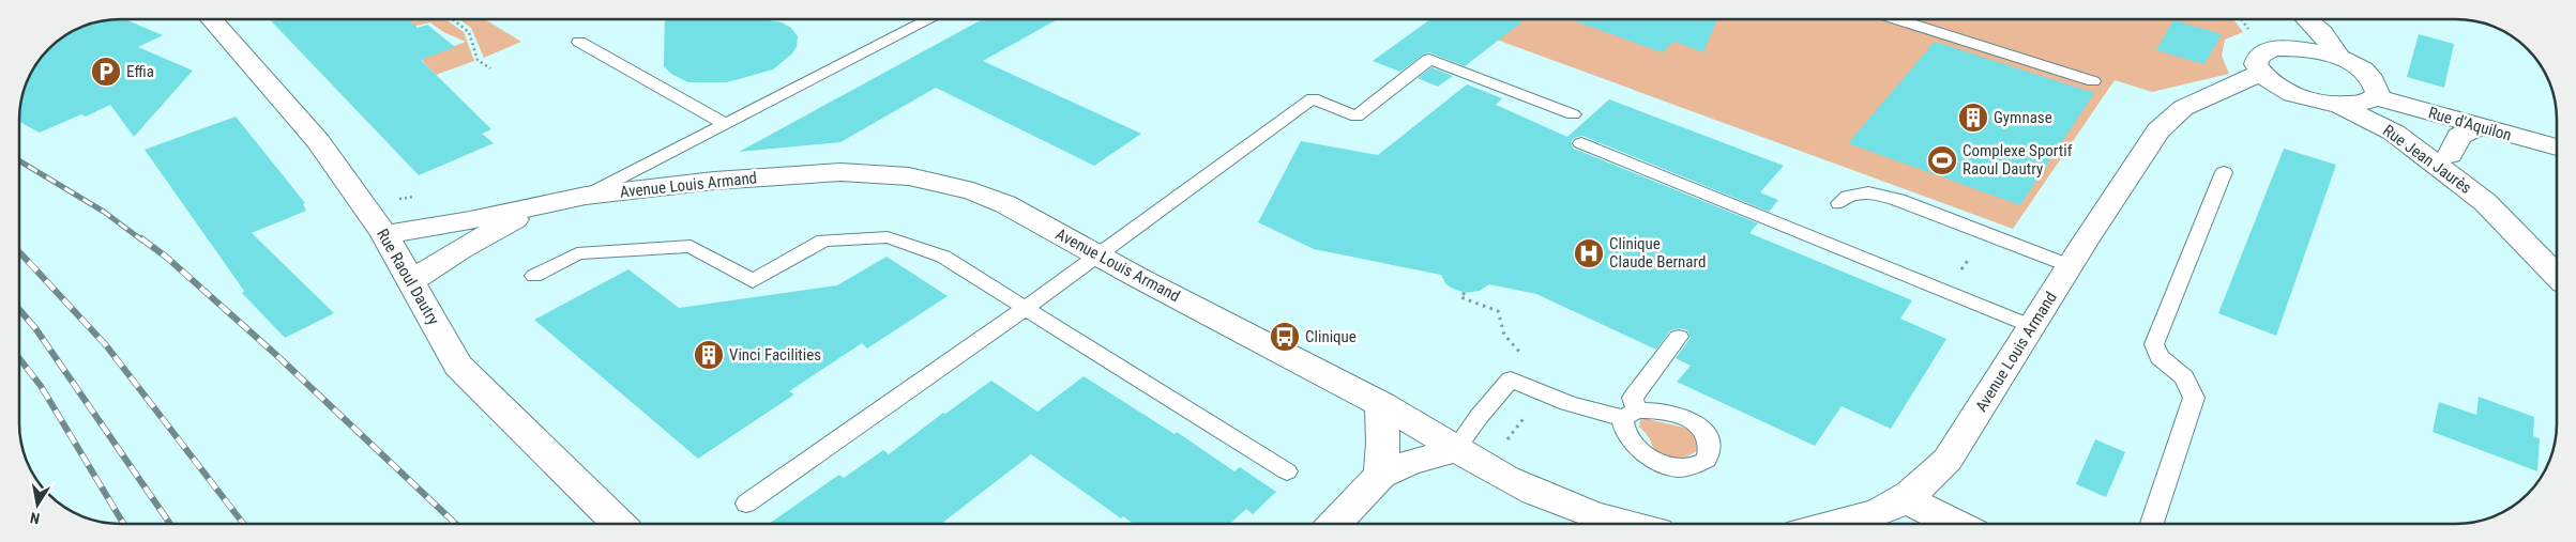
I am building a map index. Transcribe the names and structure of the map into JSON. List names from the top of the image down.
{
  "streets": {
    "street": [
      "Rue d'Aquilon",
      "Rue Jean Jaurès",
      "Avenue Louis Armand",
      "Rue Raoul Dautry"
    ]
  },
  "crossings": [
    ["Rue d'Aquilon", "Rue Jean Jaurès"],
    ["Avenue Louis Armand", "Rue Raoul Dautry"]
  ],
  "places": {
    "parking": ["Effia"],
    "building": ["Gymnase", "Vinci Facilities"],
    "sports": ["Complexe Sportif Raoul Dautry"],
    "hospital": ["Clinique Claude Bernard"],
    "bus stop": ["Clinique"]
  },
  "north": "bottom"
}
